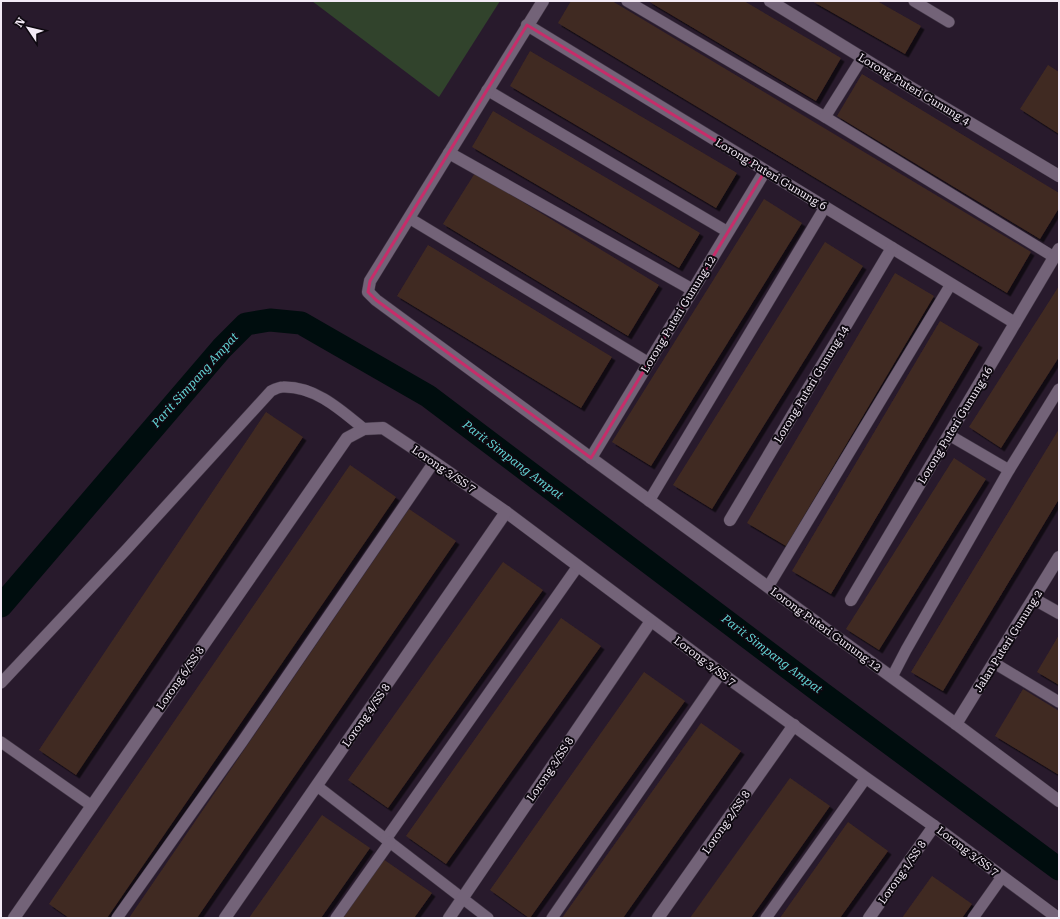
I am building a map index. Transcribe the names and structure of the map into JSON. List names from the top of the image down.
{
  "streets": {
    "street": [
      "Lorong Puteri Gunung 4",
      "Lorong Puteri Gunung 6",
      "Lorong Puteri Gunung 12",
      "Lorong Puteri Gunung 14",
      "Lorong Puteri Gunung 16",
      "Lorong 3/SS 7",
      "Jalan Puteri Gunung 2",
      "Lorong 6/SS 8",
      "Lorong 4/SS 8",
      "Lorong 3/SS 8",
      "Lorong 2/SS 8",
      "Lorong 1/SS 8"
    ]
  },
  "crossings": [
    ["Lorong Puteri Gunung 6", "Lorong Puteri Gunung 12"],
    ["Lorong Puteri Gunung 6", "Lorong Puteri Gunung 14"],
    ["Lorong Puteri Gunung 6", "Lorong Puteri Gunung 16"],
    ["Lorong Puteri Gunung 12", "Jalan Puteri Gunung 2"],
    ["Lorong 3/SS 7", "Lorong 6/SS 8"],
    ["Lorong 3/SS 7", "Lorong 4/SS 8"],
    ["Lorong 3/SS 7", "Lorong 3/SS 8"],
    ["Lorong 3/SS 7", "Lorong 2/SS 8"],
    ["Lorong 3/SS 7", "Lorong 1/SS 8"]
  ],
  "water": ["Parit Simpang Ampat"],
  "north": "top left"
}
